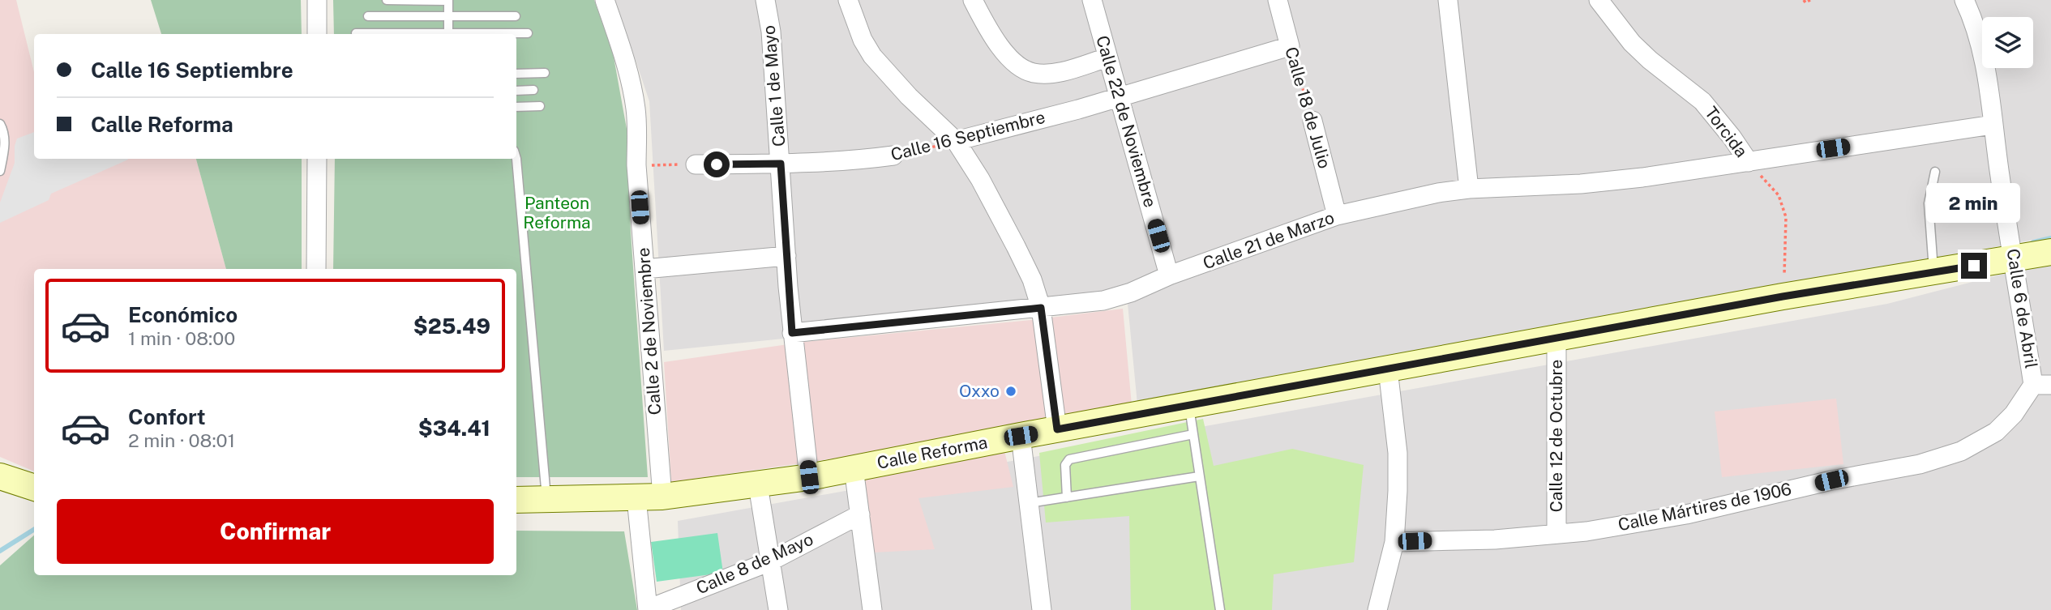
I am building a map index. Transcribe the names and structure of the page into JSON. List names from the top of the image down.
{
  "streets": {
    "street": [
      "Calle 1 de Mayo",
      "Calle 18 de Julio",
      "Calle 22 de Noviembre",
      "Torcida",
      "Calle 16 Septiembre",
      "Calle 21 de Marzo",
      "Calle 6 de Abril",
      "Calle 2 de Noviembre",
      "Calle 12 de Octubre",
      "Calle Reforma",
      "Calle Mártires de 1906",
      "Calle 8 de Mayo"
    ]
  },
  "crossings": [
    ["Calle 1 de Mayo", "Calle 16 Septiembre"],
    ["Calle 1 de Mayo", "Calle 21 de Marzo"],
    ["Calle 1 de Mayo", "Calle Reforma"],
    ["Calle 18 de Julio", "Calle 16 Septiembre"],
    ["Calle 18 de Julio", "Calle 21 de Marzo"],
    ["Calle 22 de Noviembre", "Calle 16 Septiembre"],
    ["Calle 22 de Noviembre", "Calle 21 de Marzo"],
    ["Torcida", "Calle 21 de Marzo"],
    ["Torcida", "Calle Reforma"],
    ["Calle 21 de Marzo", "Calle 6 de Abril"],
    ["Calle 6 de Abril", "Calle Reforma"],
    ["Calle 6 de Abril", "Calle Mártires de 1906"],
    ["Calle 2 de Noviembre", "Calle Reforma"],
    ["Calle 12 de Octubre", "Calle Reforma"],
    ["Calle 12 de Octubre", "Calle Mártires de 1906"]
  ],
  "parks": ["Panteon Reforma"],
  "places": ["Oxxo"],
  "page": {
    "banner": ["Calle 16 Septiembre", "Calle Reforma"],
    "bubble": "2 min",
    "list": [
      {
        "name": "Económico",
        "note": "1 min · 08:00",
        "value": "$25.49"
      },
      {
        "name": "Confort",
        "note": "2 min · 08:01",
        "value": "$34.41"
      }
    ],
    "buttons": "Confirmar"
  }
}
